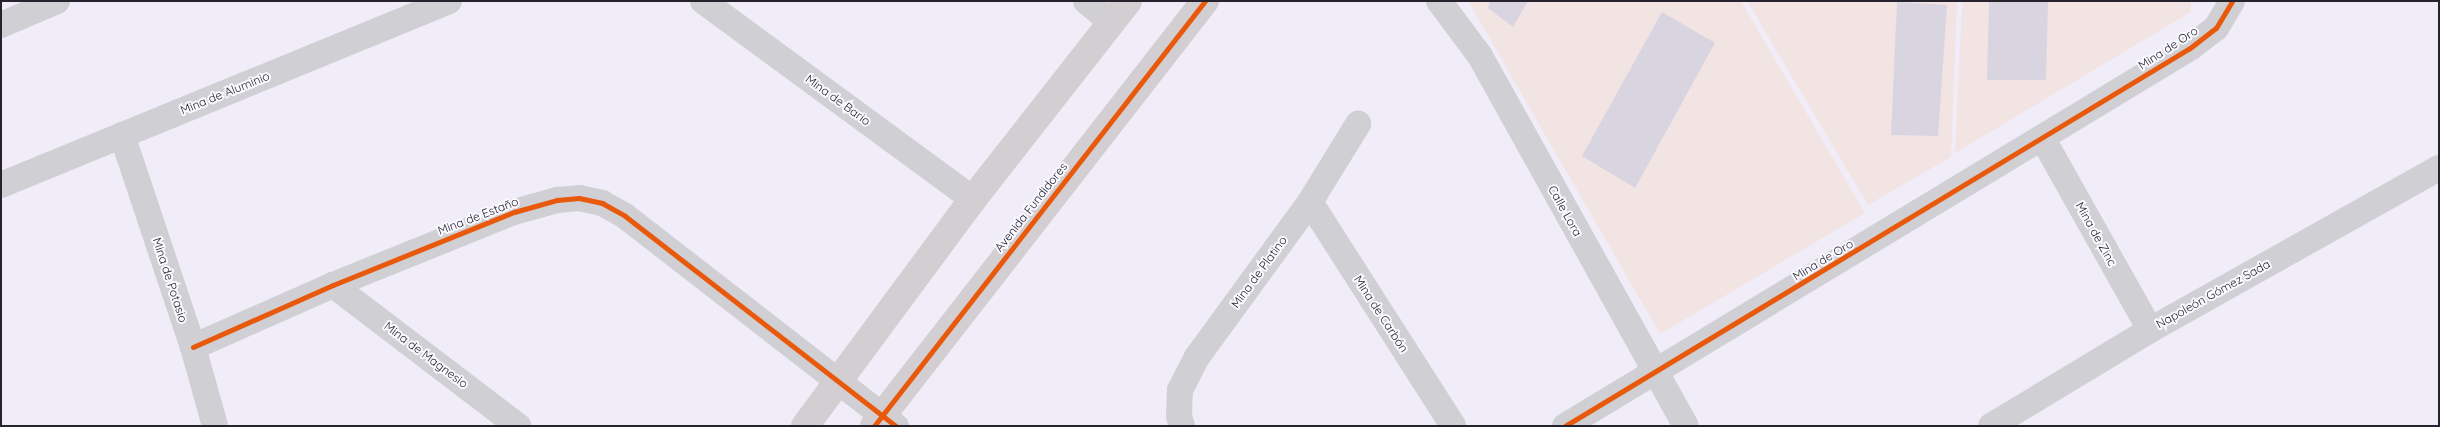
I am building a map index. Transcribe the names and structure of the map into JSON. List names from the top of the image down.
{
  "streets": {
    "street": [
      "Mina de Oro",
      "Mina de Aluminio",
      "Mina de Bario",
      "Avenida Fundidores",
      "Calle Lora",
      "Mina de Estaño",
      "Mina de Zinc",
      "Mina de Platino",
      "Mina de Potasio",
      "Napoleón Gómez Sada",
      "Mina de Carbón",
      "Mina de Magnesio"
    ]
  },
  "crossings": [
    ["Mina de Oro", "Calle Lora"],
    ["Mina de Oro", "Mina de Zinc"],
    ["Mina de Aluminio", "Mina de Potasio"],
    ["Avenida Fundidores", "Mina de Estaño"],
    ["Mina de Estaño", "Mina de Potasio"],
    ["Mina de Estaño", "Mina de Magnesio"],
    ["Mina de Zinc", "Napoleón Gómez Sada"],
    ["Mina de Platino", "Mina de Carbón"]
  ]
}
